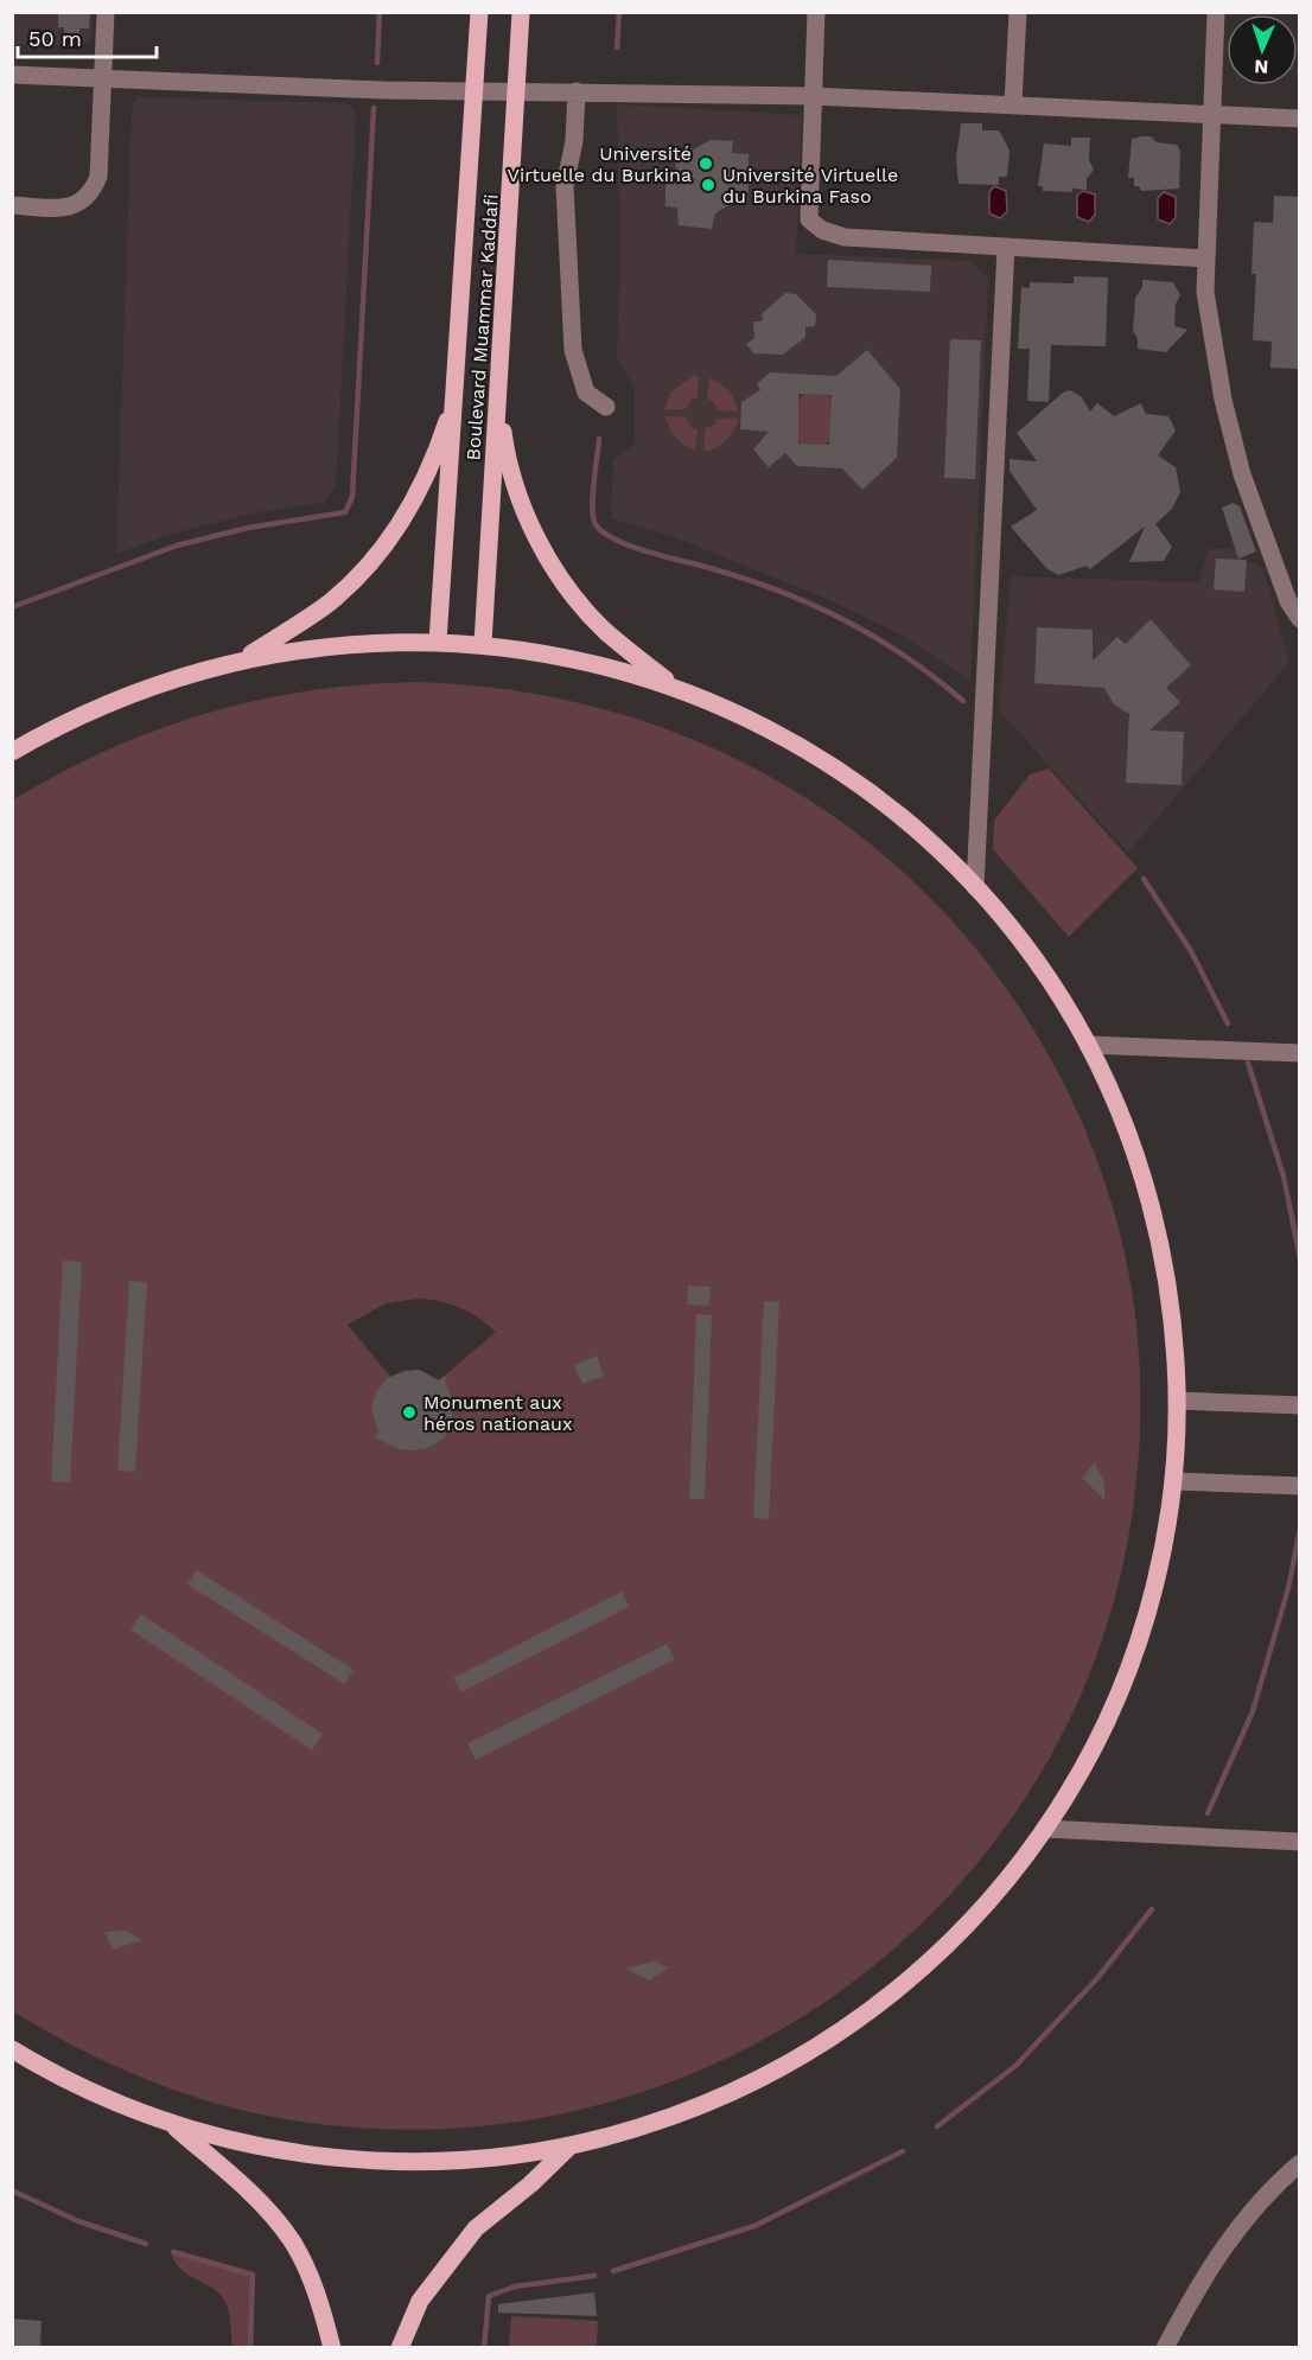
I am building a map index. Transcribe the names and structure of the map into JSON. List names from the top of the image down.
{
  "streets": {
    "main road": ["Boulevard Muammar Kaddafi"]
  },
  "places": ["Université Virtuelle du Burkina", "Université Virtuelle du Burkina Faso", "Monument aux héros nationaux"],
  "scale_bar": "50 m",
  "north": "bottom"
}
